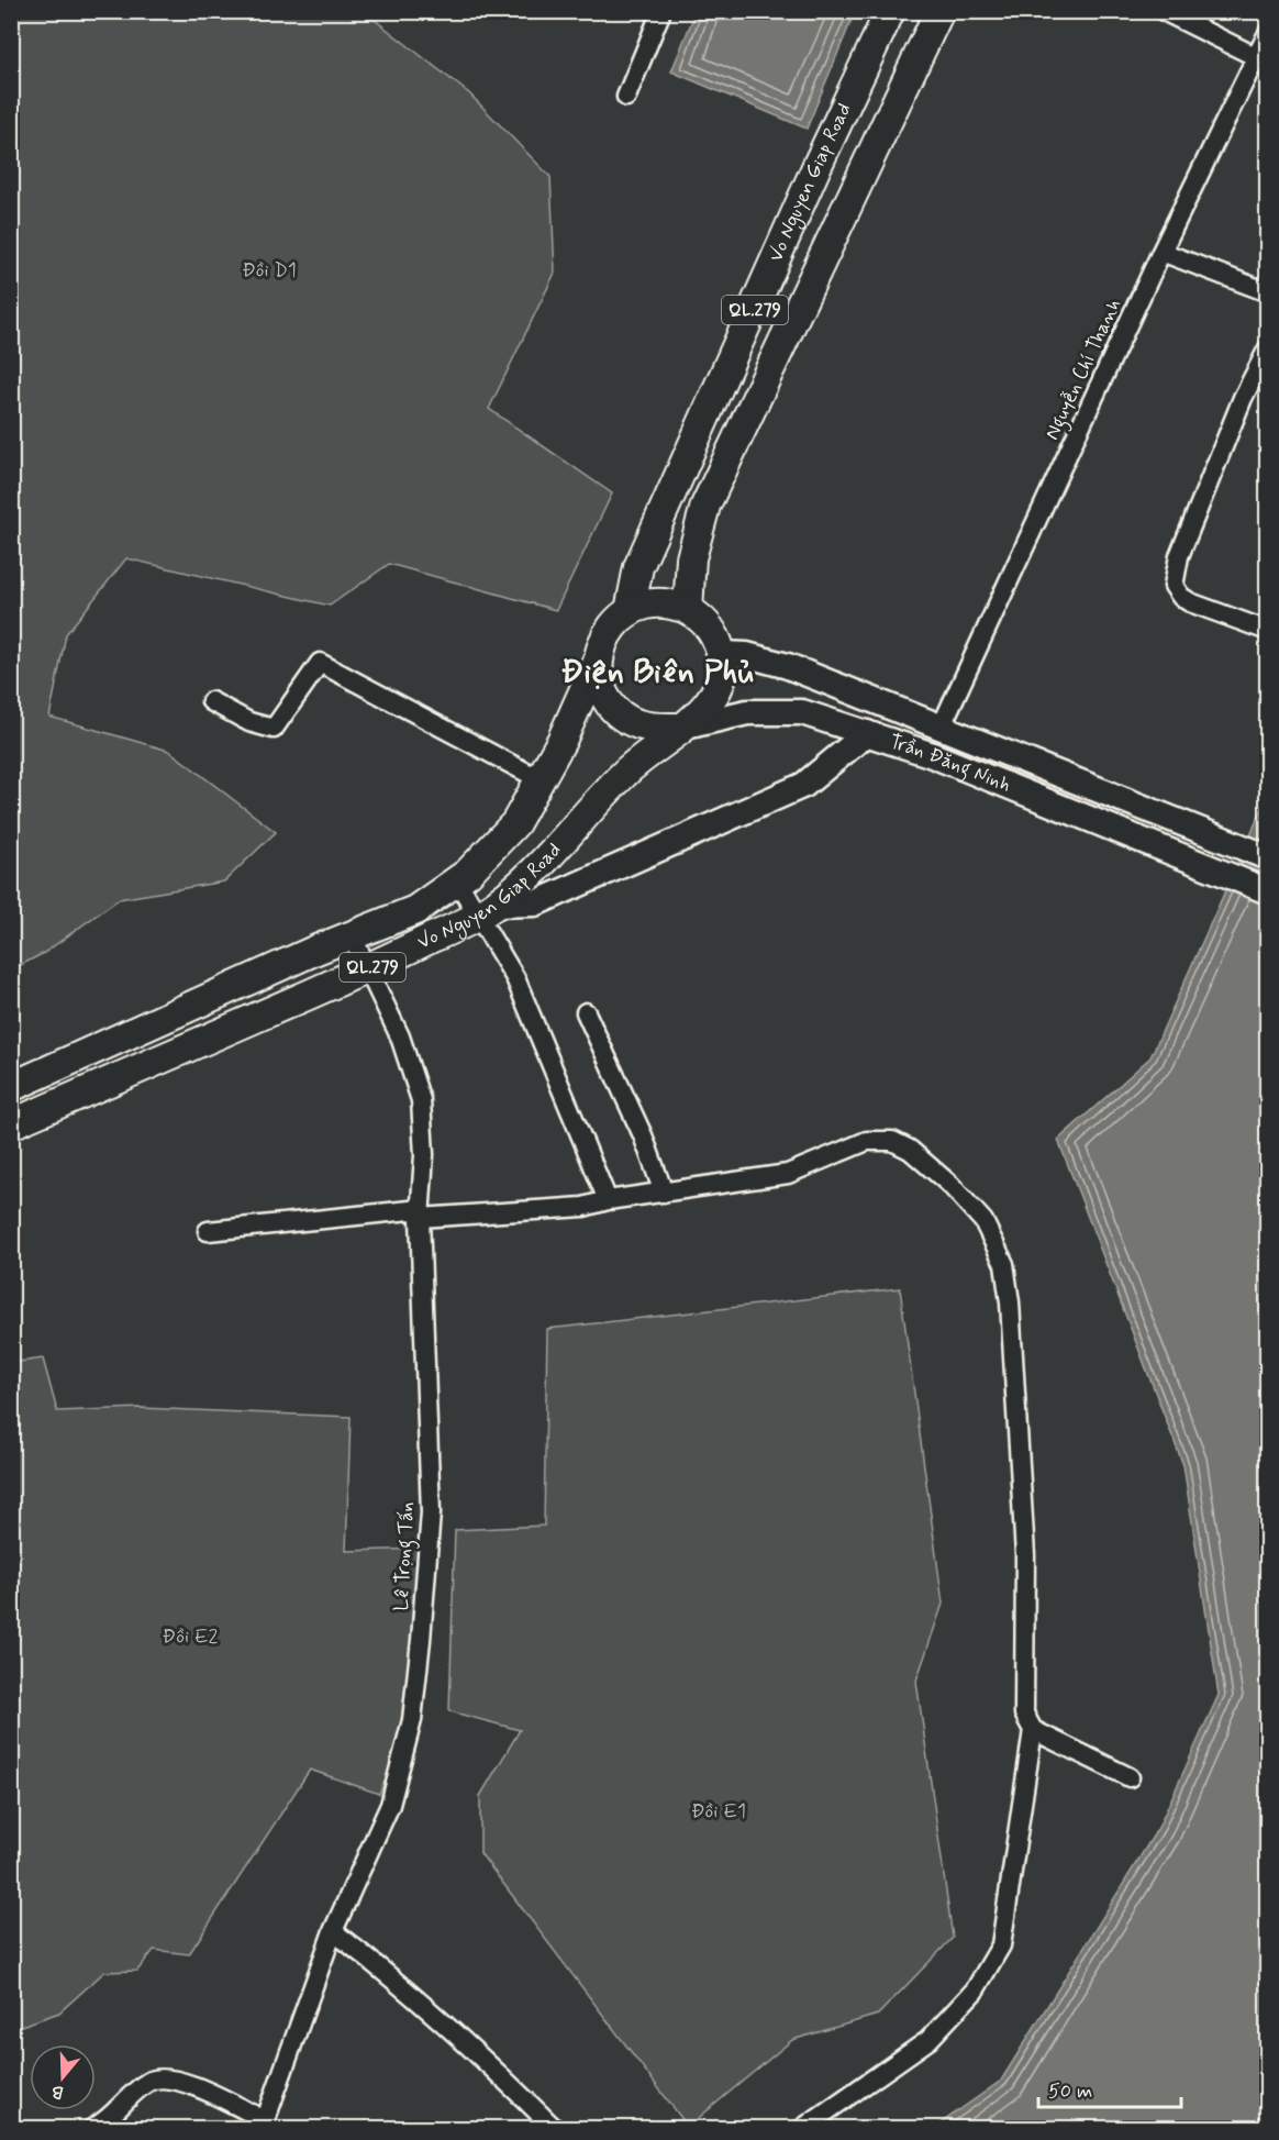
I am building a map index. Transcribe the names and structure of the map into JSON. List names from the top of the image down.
{
  "streets": {
    "highway": ["Vo Nguyen Giap Road", "QL.279"],
    "main road": ["Trần Đăng Ninh"],
    "street": ["Nguyễn Chí Thanh", "Lê Trọng Tấn"]
  },
  "crossings": [
    ["Vo Nguyen Giap Road", "QL.279"],
    ["Vo Nguyen Giap Road", "Trần Đăng Ninh"],
    ["Vo Nguyen Giap Road", "Lê Trọng Tấn"],
    ["QL.279", "Trần Đăng Ninh"],
    ["Nguyễn Chí Thanh", "Trần Đăng Ninh"]
  ],
  "districts": ["Điện Biên Phủ"],
  "parks": ["Đồi D1", "Đồi E2", "Đồi E1"],
  "scale_bar": "50 m",
  "north": "bottom"
}
